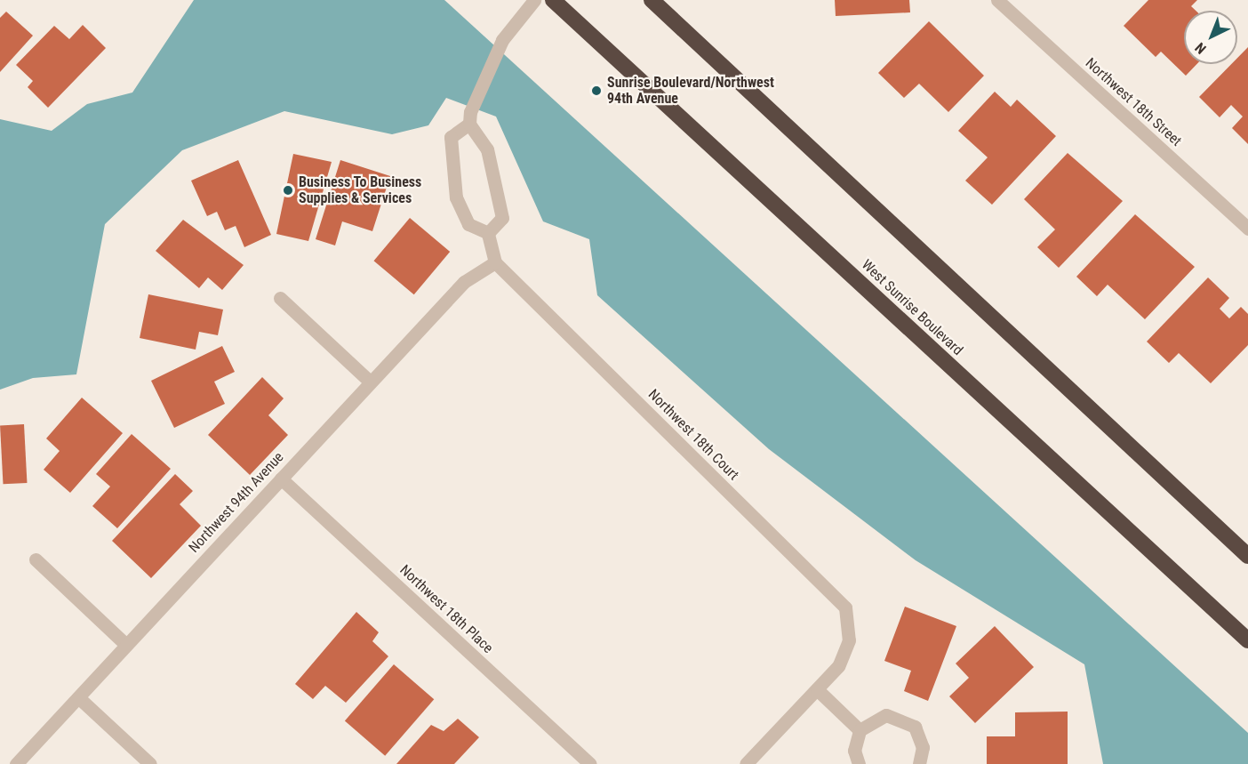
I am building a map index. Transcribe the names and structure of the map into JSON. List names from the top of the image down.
{
  "streets": {
    "highway": ["West Sunrise Boulevard"],
    "street": [
      "Northwest 18th Street",
      "Northwest 18th Court",
      "Northwest 94th Avenue",
      "Northwest 18th Place"
    ]
  },
  "crossings": [
    ["Northwest 18th Court", "Northwest 94th Avenue"],
    ["Northwest 94th Avenue", "Northwest 18th Place"]
  ],
  "places": ["Sunrise Boulevard/Northwest 94th Avenue", "Business To Business Supplies & Services"],
  "north": "bottom left"
}
